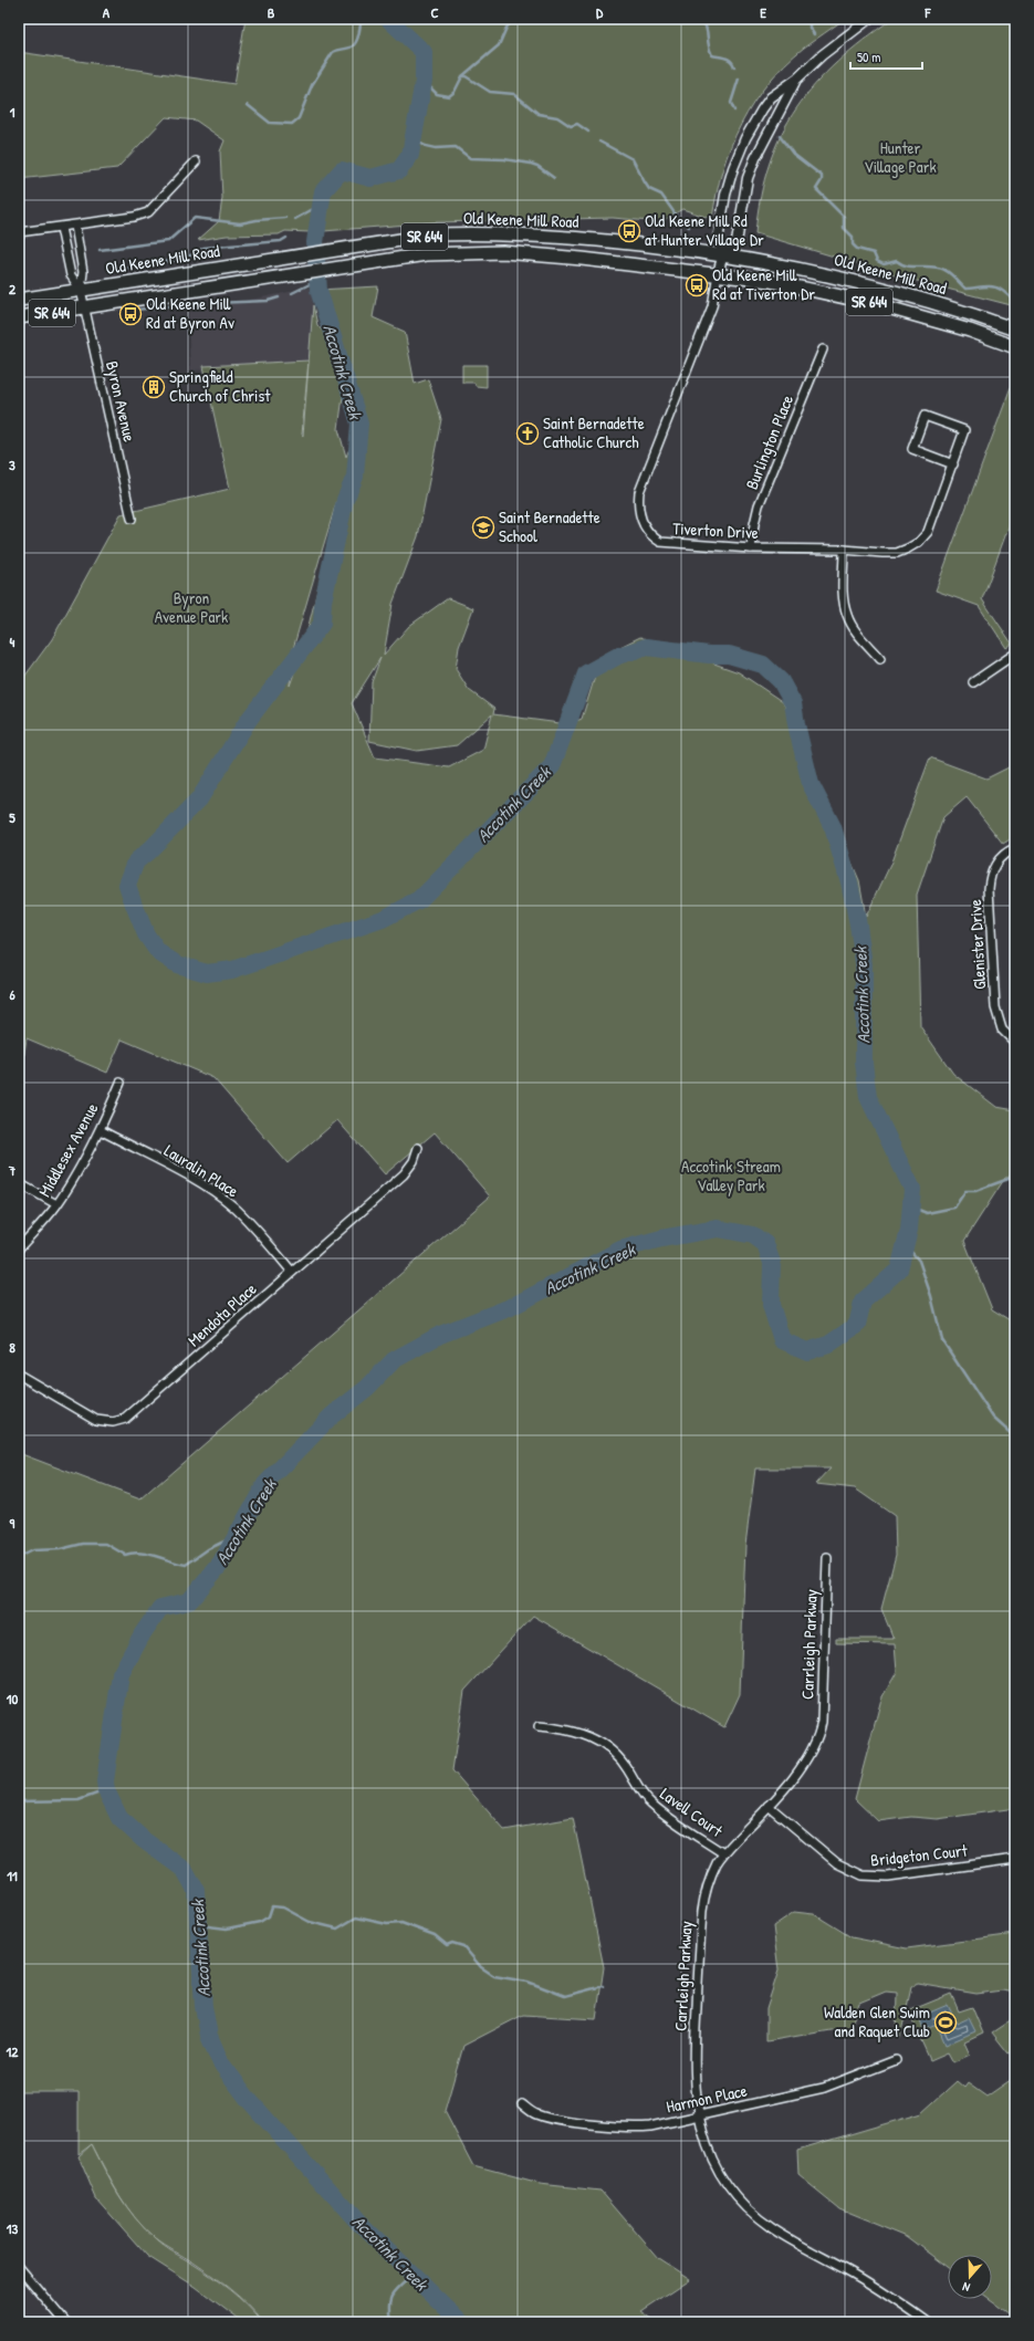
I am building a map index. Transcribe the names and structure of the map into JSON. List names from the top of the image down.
{
  "streets": {
    "main road": ["Old Keene Mill Road", "SR 644"],
    "street": [
      "Byron Avenue",
      "Burlington Place",
      "Tiverton Drive",
      "Glenister Drive",
      "Middlesex Avenue",
      "Lauralin Place",
      "Mendota Place",
      "Carrleigh Parkway",
      "Lavell Court",
      "Bridgeton Court",
      "Harmon Place"
    ]
  },
  "crossings": [
    ["Old Keene Mill Road", "Byron Avenue"],
    ["Old Keene Mill Road", "Tiverton Drive"],
    ["Burlington Place", "Tiverton Drive"],
    ["Middlesex Avenue", "Lauralin Place"],
    ["Lauralin Place", "Mendota Place"],
    ["Carrleigh Parkway", "Lavell Court"],
    ["Carrleigh Parkway", "Bridgeton Court"],
    ["Carrleigh Parkway", "Harmon Place"]
  ],
  "water": ["Accotink Creek"],
  "parks": ["Hunter Village Park", "Byron Avenue Park", "Accotink Stream Valley Park"],
  "places": {
    "bus stop": ["Old Keene Mill Rd at Hunter Village Dr", "Old Keene Mill Rd at Tiverton Dr", "Old Keene Mill Rd at Byron Av"],
    "building": ["Springfield Church of Christ"],
    "church": ["Saint Bernadette Catholic Church"],
    "school or university": ["Saint Bernadette School"],
    "sports": ["Walden Glen Swim and Raquet Club"]
  },
  "scale_bar": "50 m",
  "north": "bottom",
  "grid": {
    "columns": [
      "A",
      "B",
      "C",
      "D",
      "E",
      "F"
    ],
    "rows": [
      "1",
      "2",
      "3",
      "4",
      "5",
      "6",
      "7",
      "8",
      "9",
      "10",
      "11",
      "12",
      "13"
    ]
  }
}
